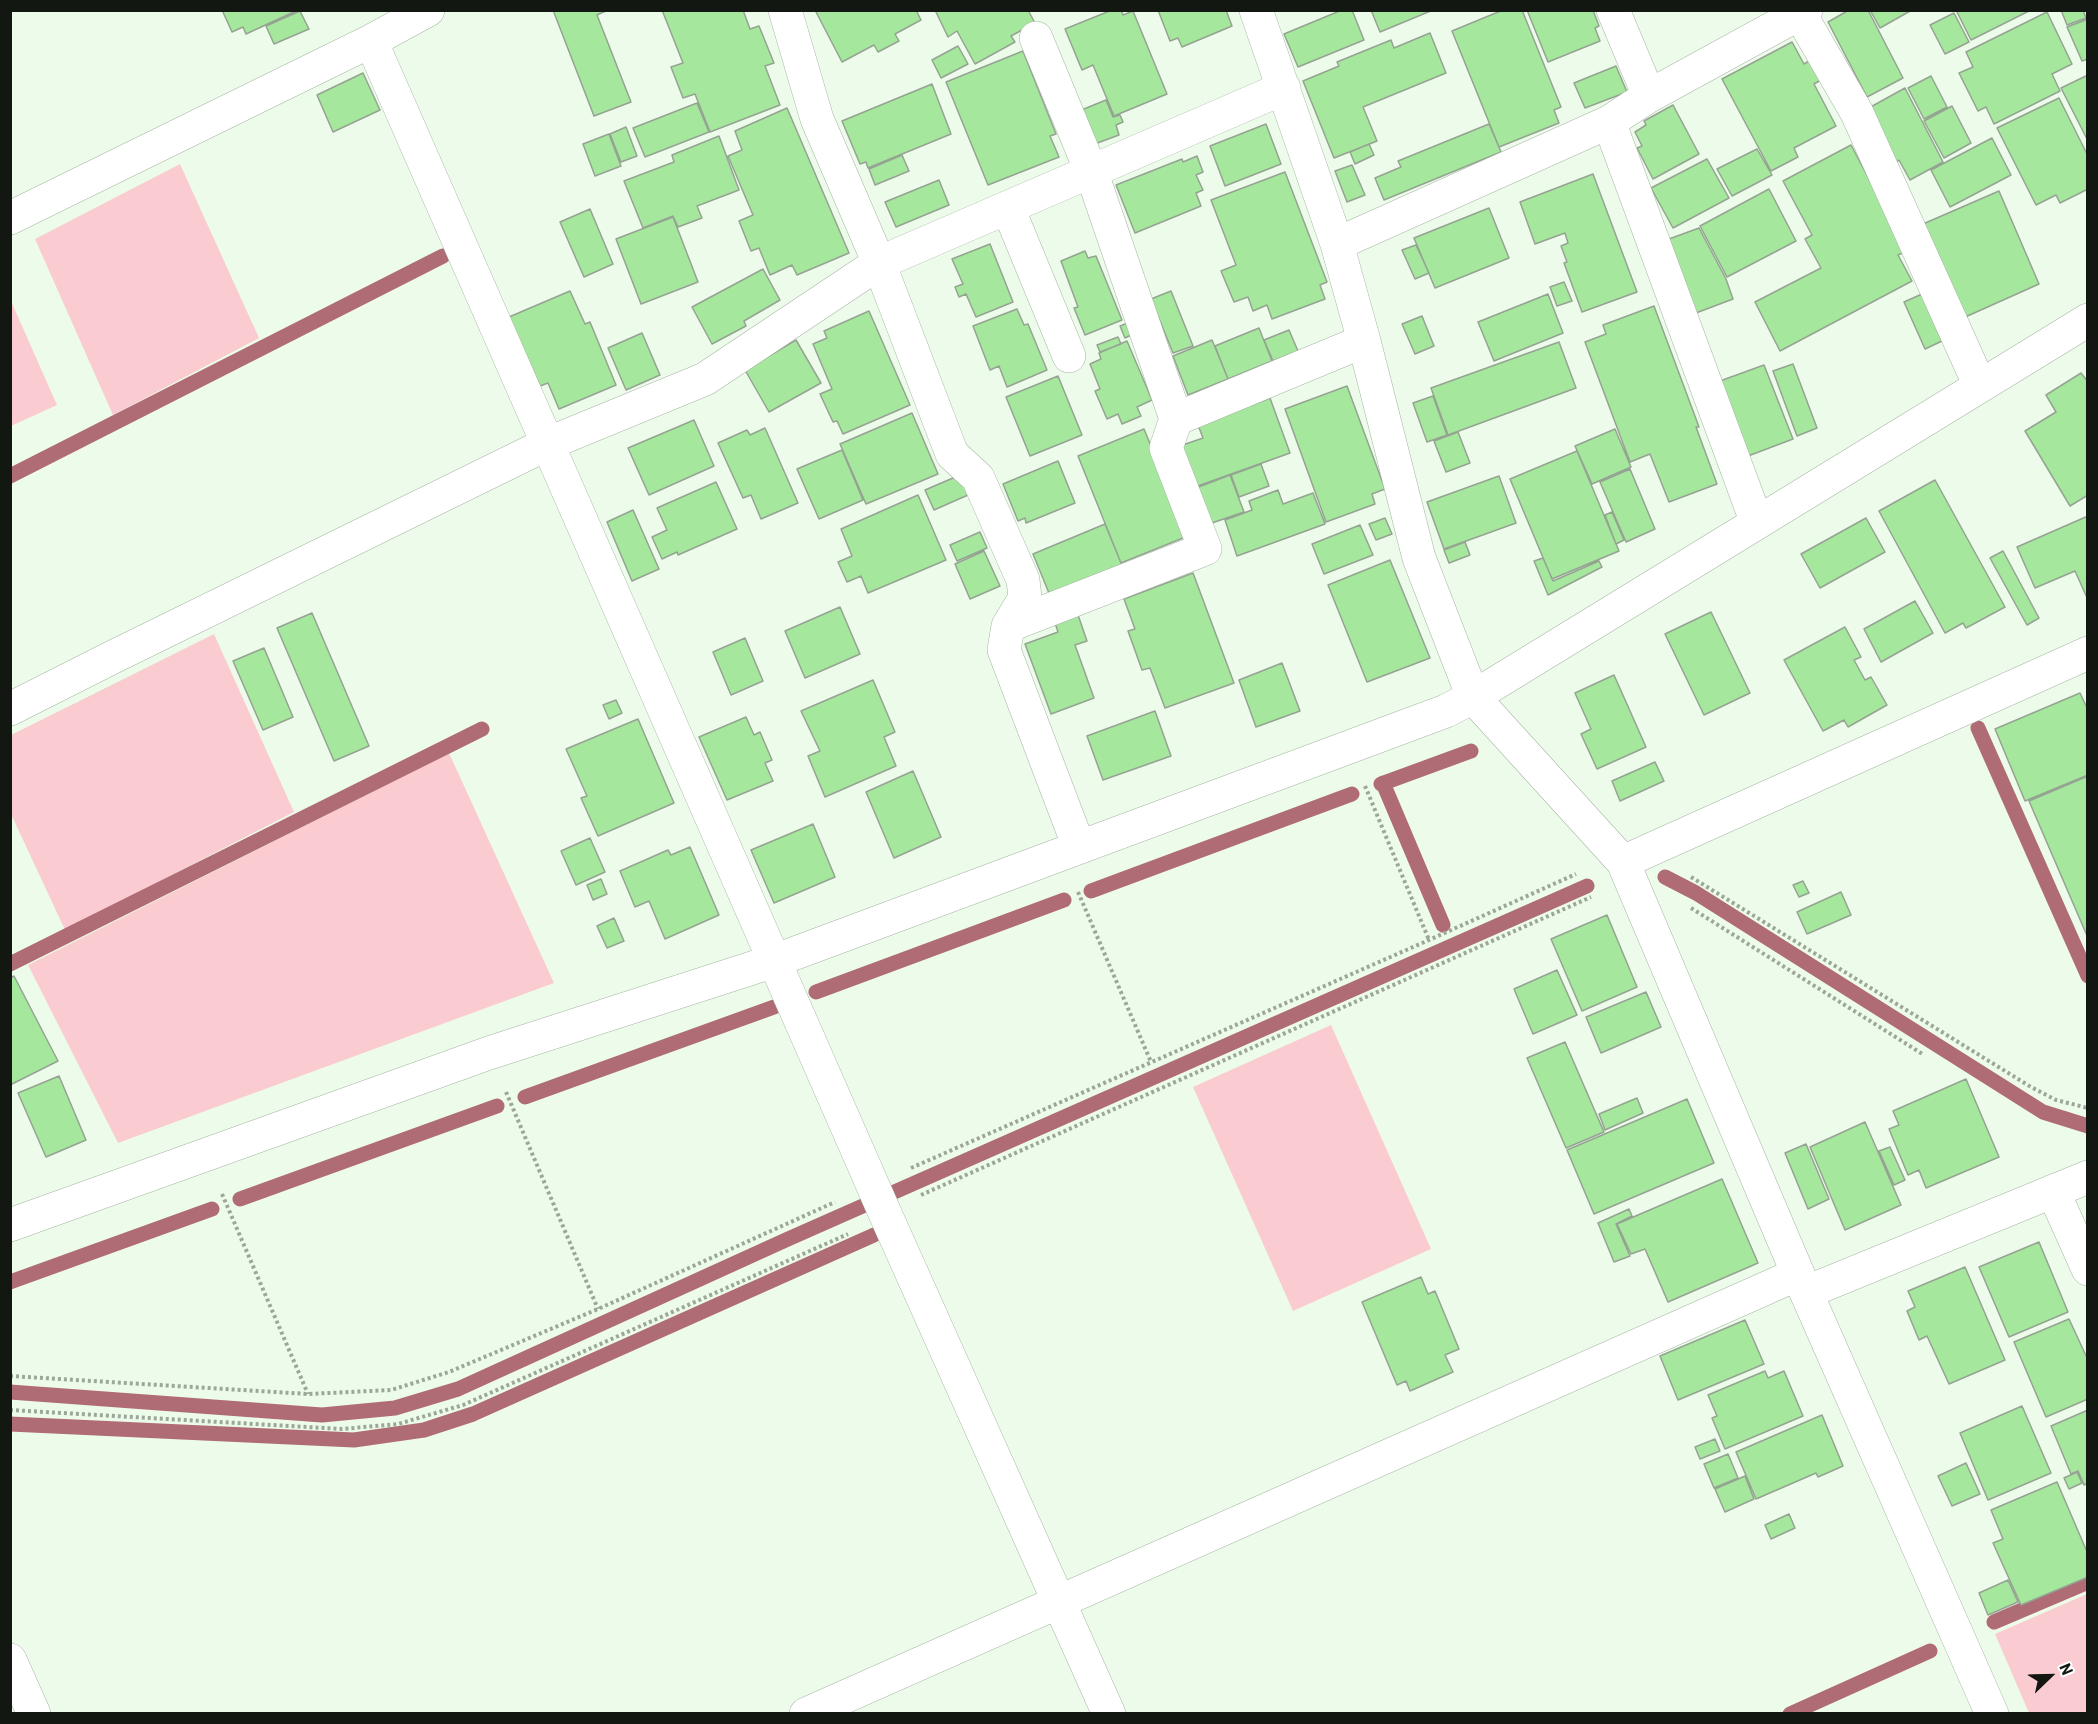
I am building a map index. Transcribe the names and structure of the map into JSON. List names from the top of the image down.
{
  "north": "top right"
}
